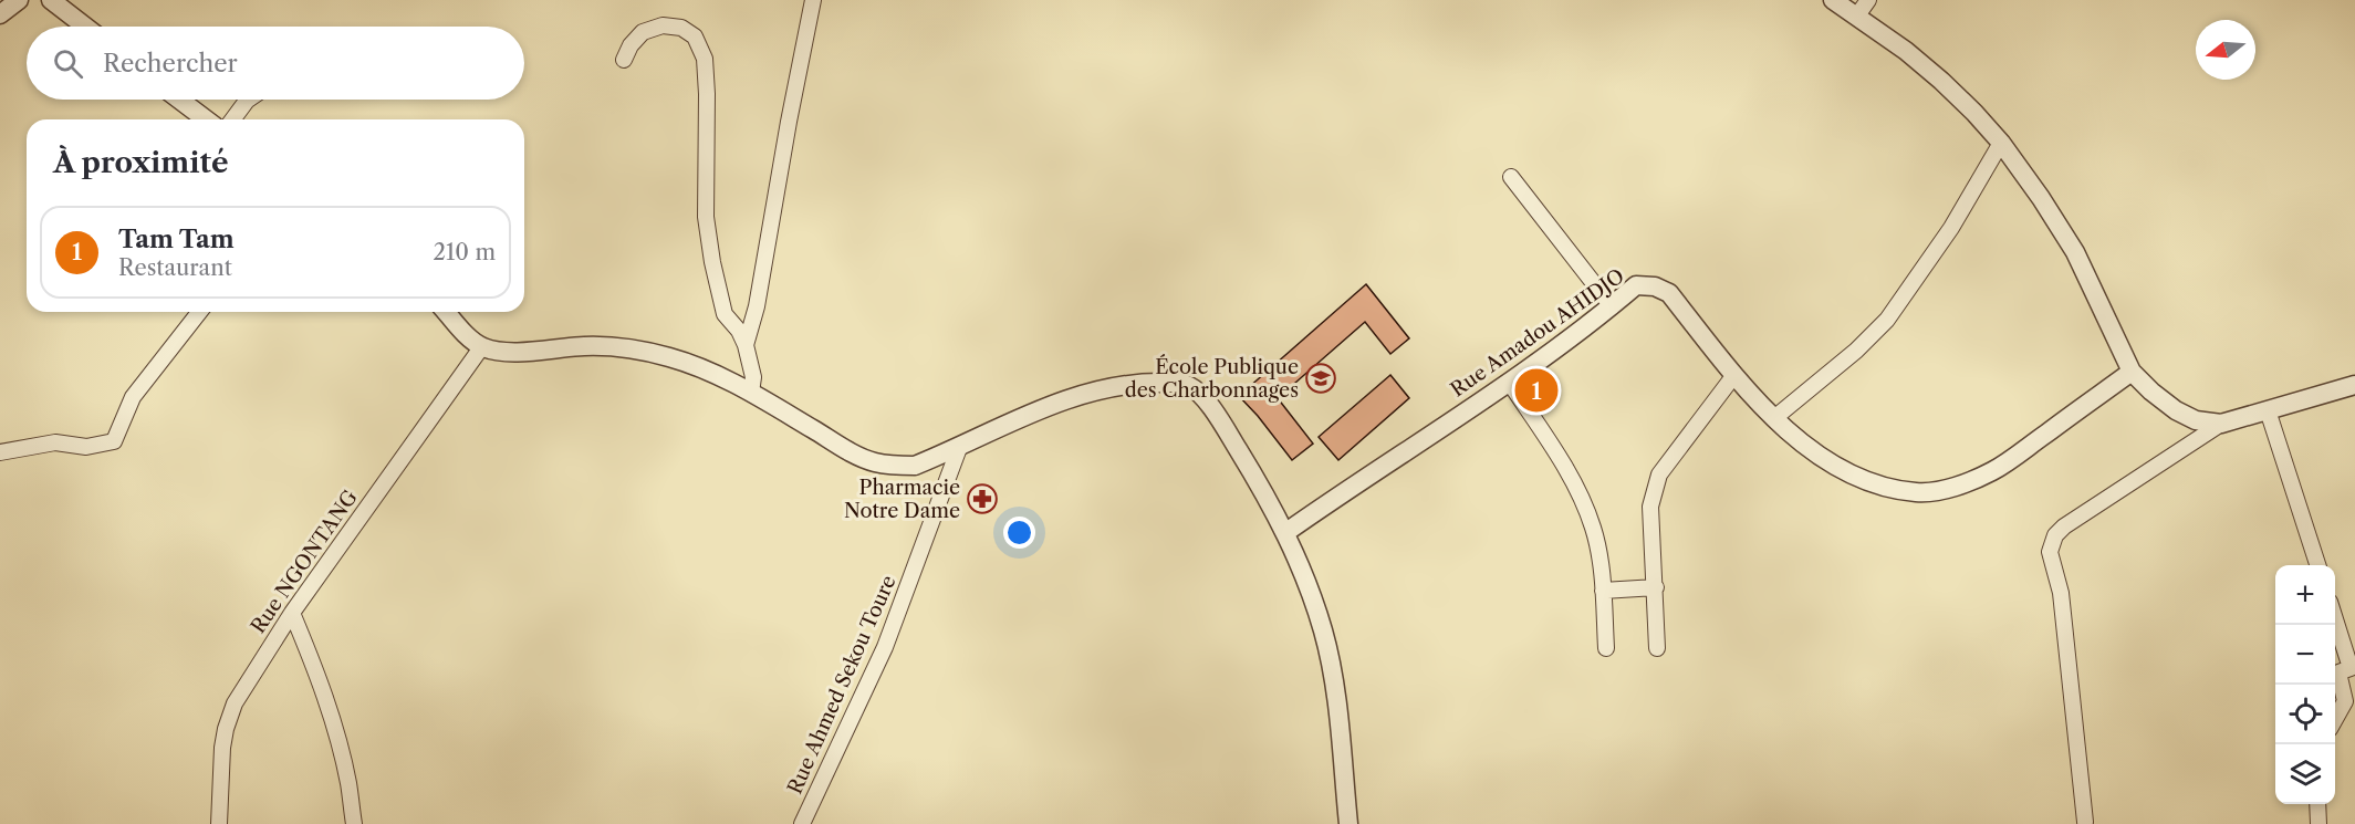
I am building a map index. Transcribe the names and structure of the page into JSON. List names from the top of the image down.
{
  "streets": {
    "street": ["Rue Amadou AHIDJO", "Rue NGONTANG", "Rue Ahmed Sekou Toure"]
  },
  "places": {
    "school or university": ["École Publique des Charbonnages"],
    "pharmacy": ["Pharmacie Notre Dame"]
  },
  "north": "left",
  "page": {
    "search": "Rechercher",
    "heading": "À proximité",
    "list": [
      {
        "mark": "1",
        "name": "Tam Tam",
        "note": "Restaurant",
        "value": "210 m"
      }
    ],
    "pins": "1",
    "map_buttons": ["+", "−"]
  }
}
